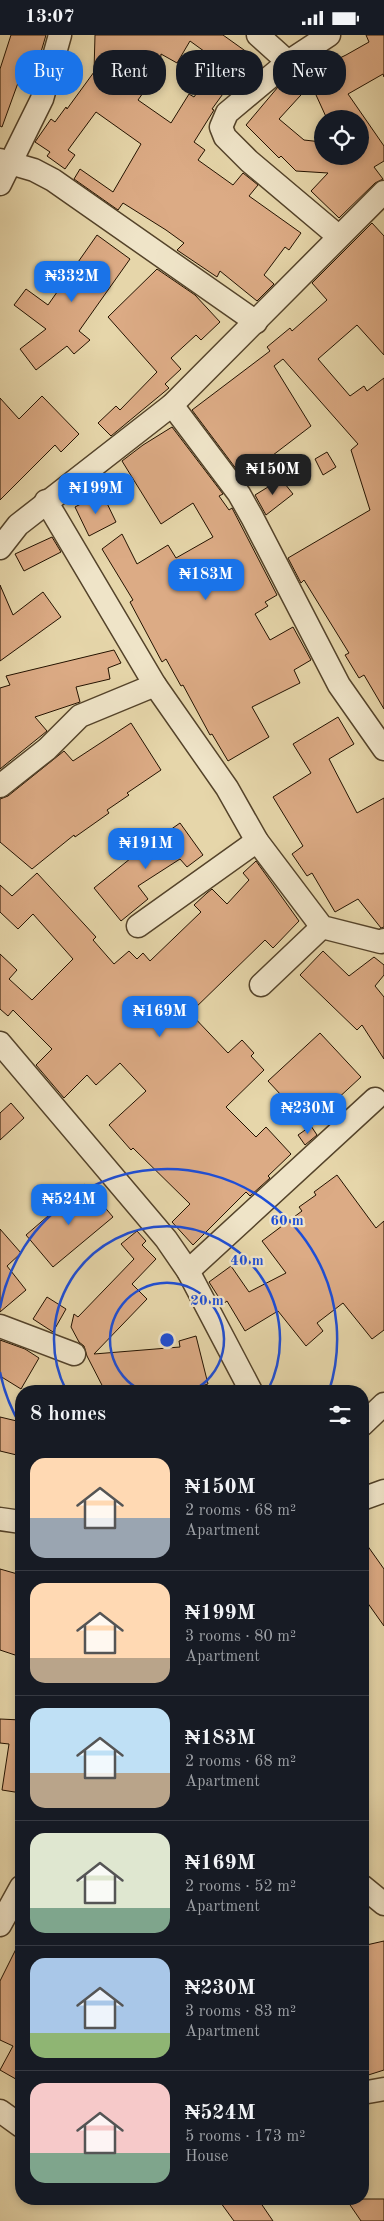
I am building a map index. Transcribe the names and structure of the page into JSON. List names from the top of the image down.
{
  "page": {
    "status": "13:07",
    "chip": [
      "Buy",
      "Rent",
      "Filters",
      "New"
    ],
    "price": [
      "₦332M",
      "₦150M",
      "₦199M",
      "₦183M",
      "₦191M",
      "₦169M",
      "₦230M",
      "₦524M"
    ],
    "heading": "8 homes",
    "list": [
      {
        "name": "₦150M",
        "note": "2 rooms · 68 m² · Apartment"
      },
      {
        "name": "₦199M",
        "note": "3 rooms · 80 m² · Apartment"
      },
      {
        "name": "₦183M",
        "note": "2 rooms · 68 m² · Apartment"
      },
      {
        "name": "₦169M",
        "note": "2 rooms · 52 m² · Apartment"
      },
      {
        "name": "₦230M",
        "note": "3 rooms · 83 m² · Apartment"
      },
      {
        "name": "₦524M",
        "note": "5 rooms · 173 m² · House"
      }
    ]
  },
  "rings": ["60 m", "40 m", "20 m"]
}
